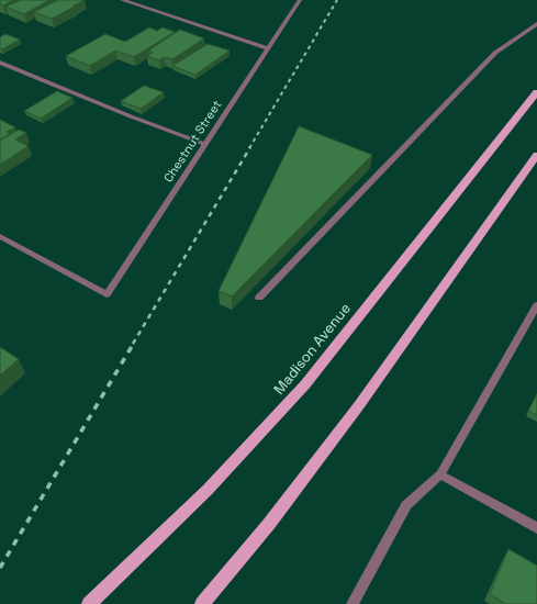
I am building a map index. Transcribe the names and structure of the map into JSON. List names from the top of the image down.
{
  "streets": {
    "main road": ["Madison Avenue"],
    "street": ["Chestnut Street"]
  }
}
